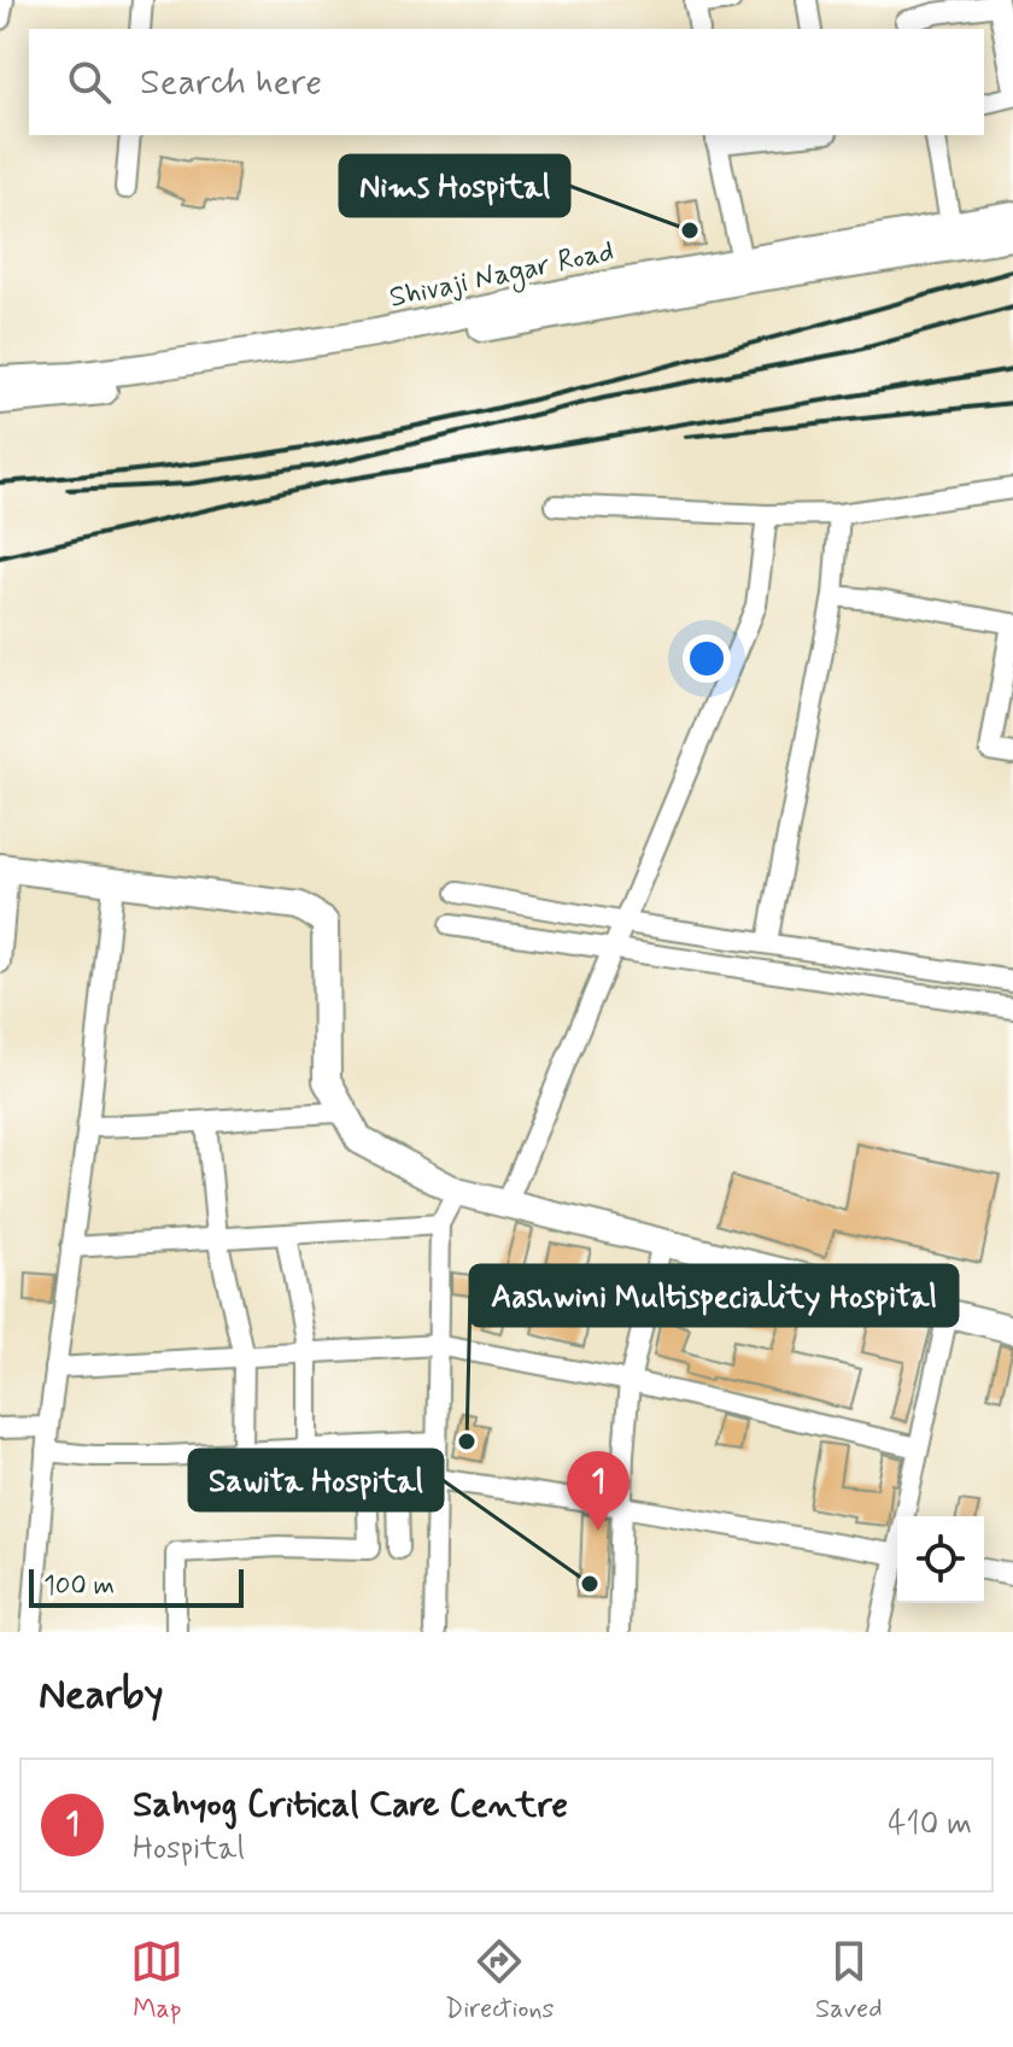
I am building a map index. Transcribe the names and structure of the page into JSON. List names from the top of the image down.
{
  "streets": {
    "main road": ["Shivaji Nagar Road"]
  },
  "places": ["Nims Hospital", "Aashwini Multispeciality Hospital", "Sawita Hospital"],
  "scale_bar": "100 m",
  "page": {
    "search": "Search here",
    "pins": "1",
    "scale": "100 m",
    "heading": "Nearby",
    "list": [
      {
        "mark": "1",
        "name": "Sahyog Critical Care Centre",
        "note": "Hospital",
        "value": "410 m"
      }
    ],
    "nav": ["Map", "Directions", "Saved"]
  }
}
